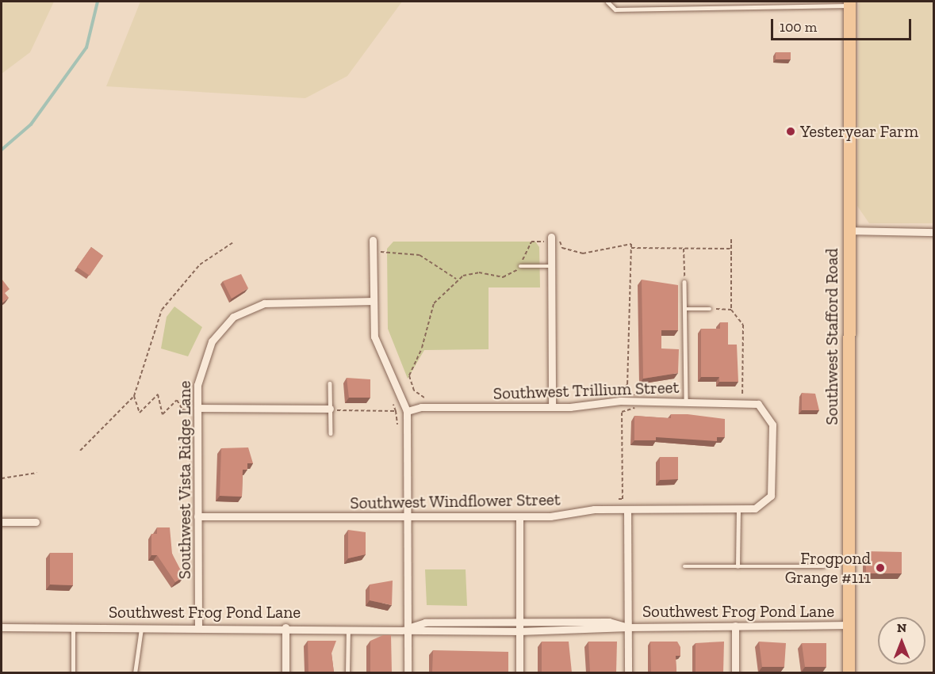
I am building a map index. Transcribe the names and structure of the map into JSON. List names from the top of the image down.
{
  "streets": {
    "main road": ["Southwest Stafford Road"],
    "street": [
      "Southwest Trillium Street",
      "Southwest Vista Ridge Lane",
      "Southwest Windflower Street",
      "Southwest Frog Pond Lane"
    ]
  },
  "crossings": [
    ["Southwest Stafford Road", "Southwest Frog Pond Lane"],
    ["Southwest Trillium Street", "Southwest Windflower Street"],
    ["Southwest Vista Ridge Lane", "Southwest Windflower Street"],
    ["Southwest Vista Ridge Lane", "Southwest Frog Pond Lane"]
  ],
  "places": ["Yesteryear Farm", "Frogpond Grange #111"],
  "scale_bar": "100 m",
  "north": "top"
}
